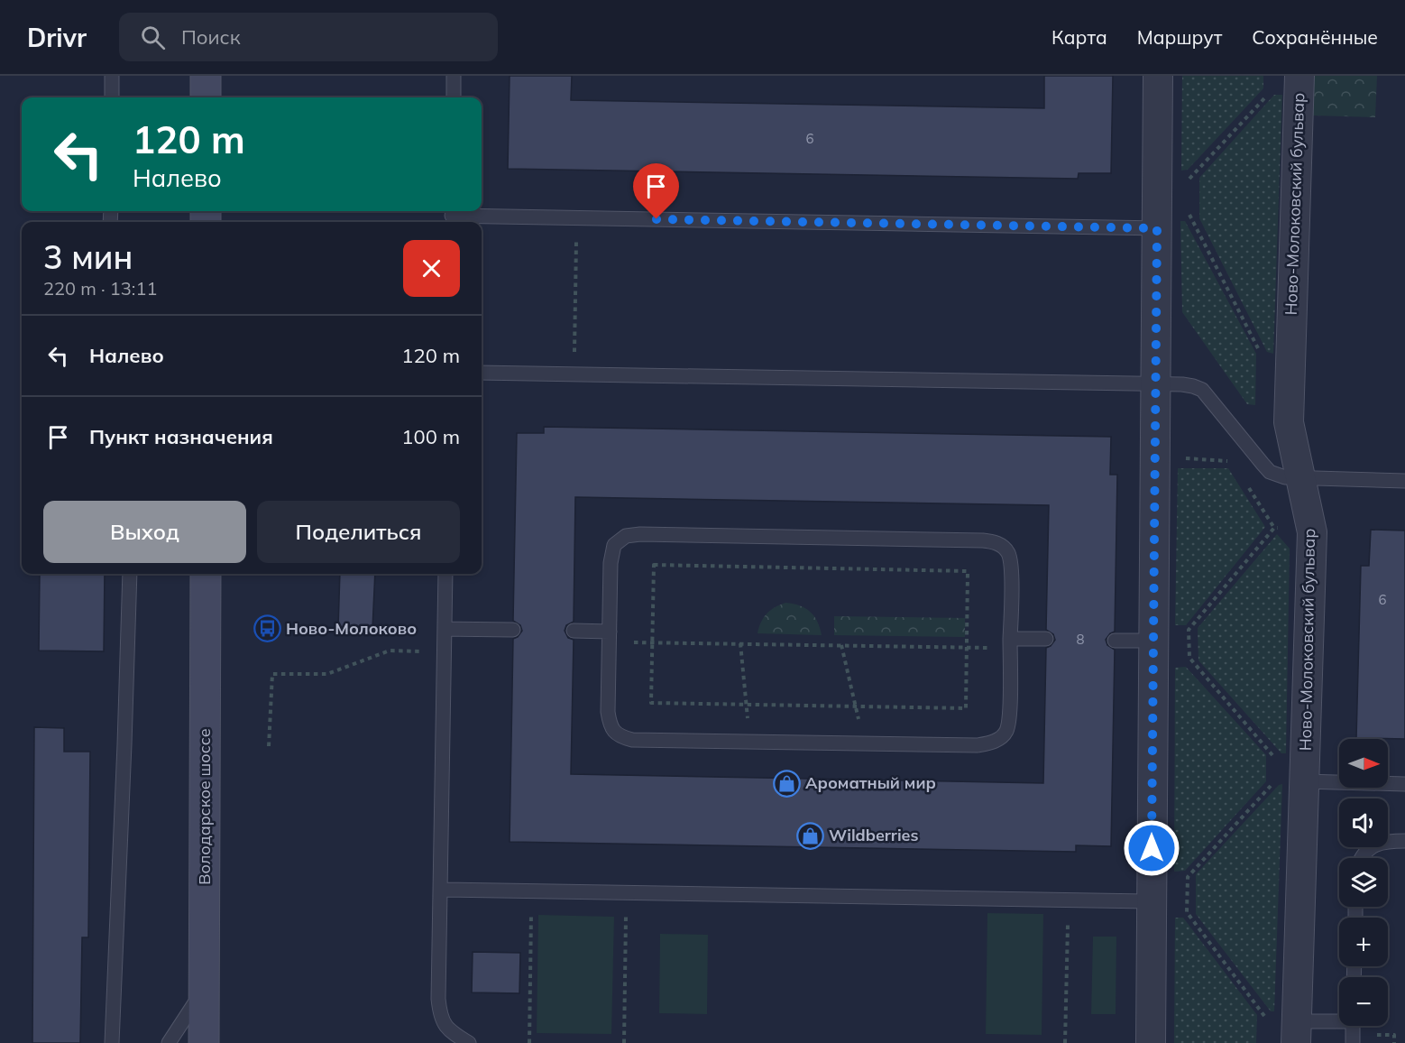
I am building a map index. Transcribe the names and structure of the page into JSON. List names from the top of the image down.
{
  "streets": {
    "main road": ["Володарское шоссе"],
    "street": ["Ново-Молоковский бульвар"]
  },
  "places": {
    "bus stop": ["Ново-Молоково"],
    "shop": ["Ароматный мир", "Wildberries"]
  },
  "house_numbers": ["6", "6", "8"],
  "north": "right",
  "page": {
    "header": "Drivr",
    "search": "Поиск",
    "nav": ["Карта", "Маршрут", "Сохранённые"],
    "turn": ["120 m", "Налево"],
    "heading": ["3 мин", "220 m · 13:11"],
    "list": [
      {
        "name": "Налево",
        "value": "120 m"
      },
      {
        "name": "Пункт назначения",
        "value": "100 m"
      }
    ],
    "buttons": ["Выход", "Поделиться"],
    "map_buttons": ["+", "−"]
  }
}
